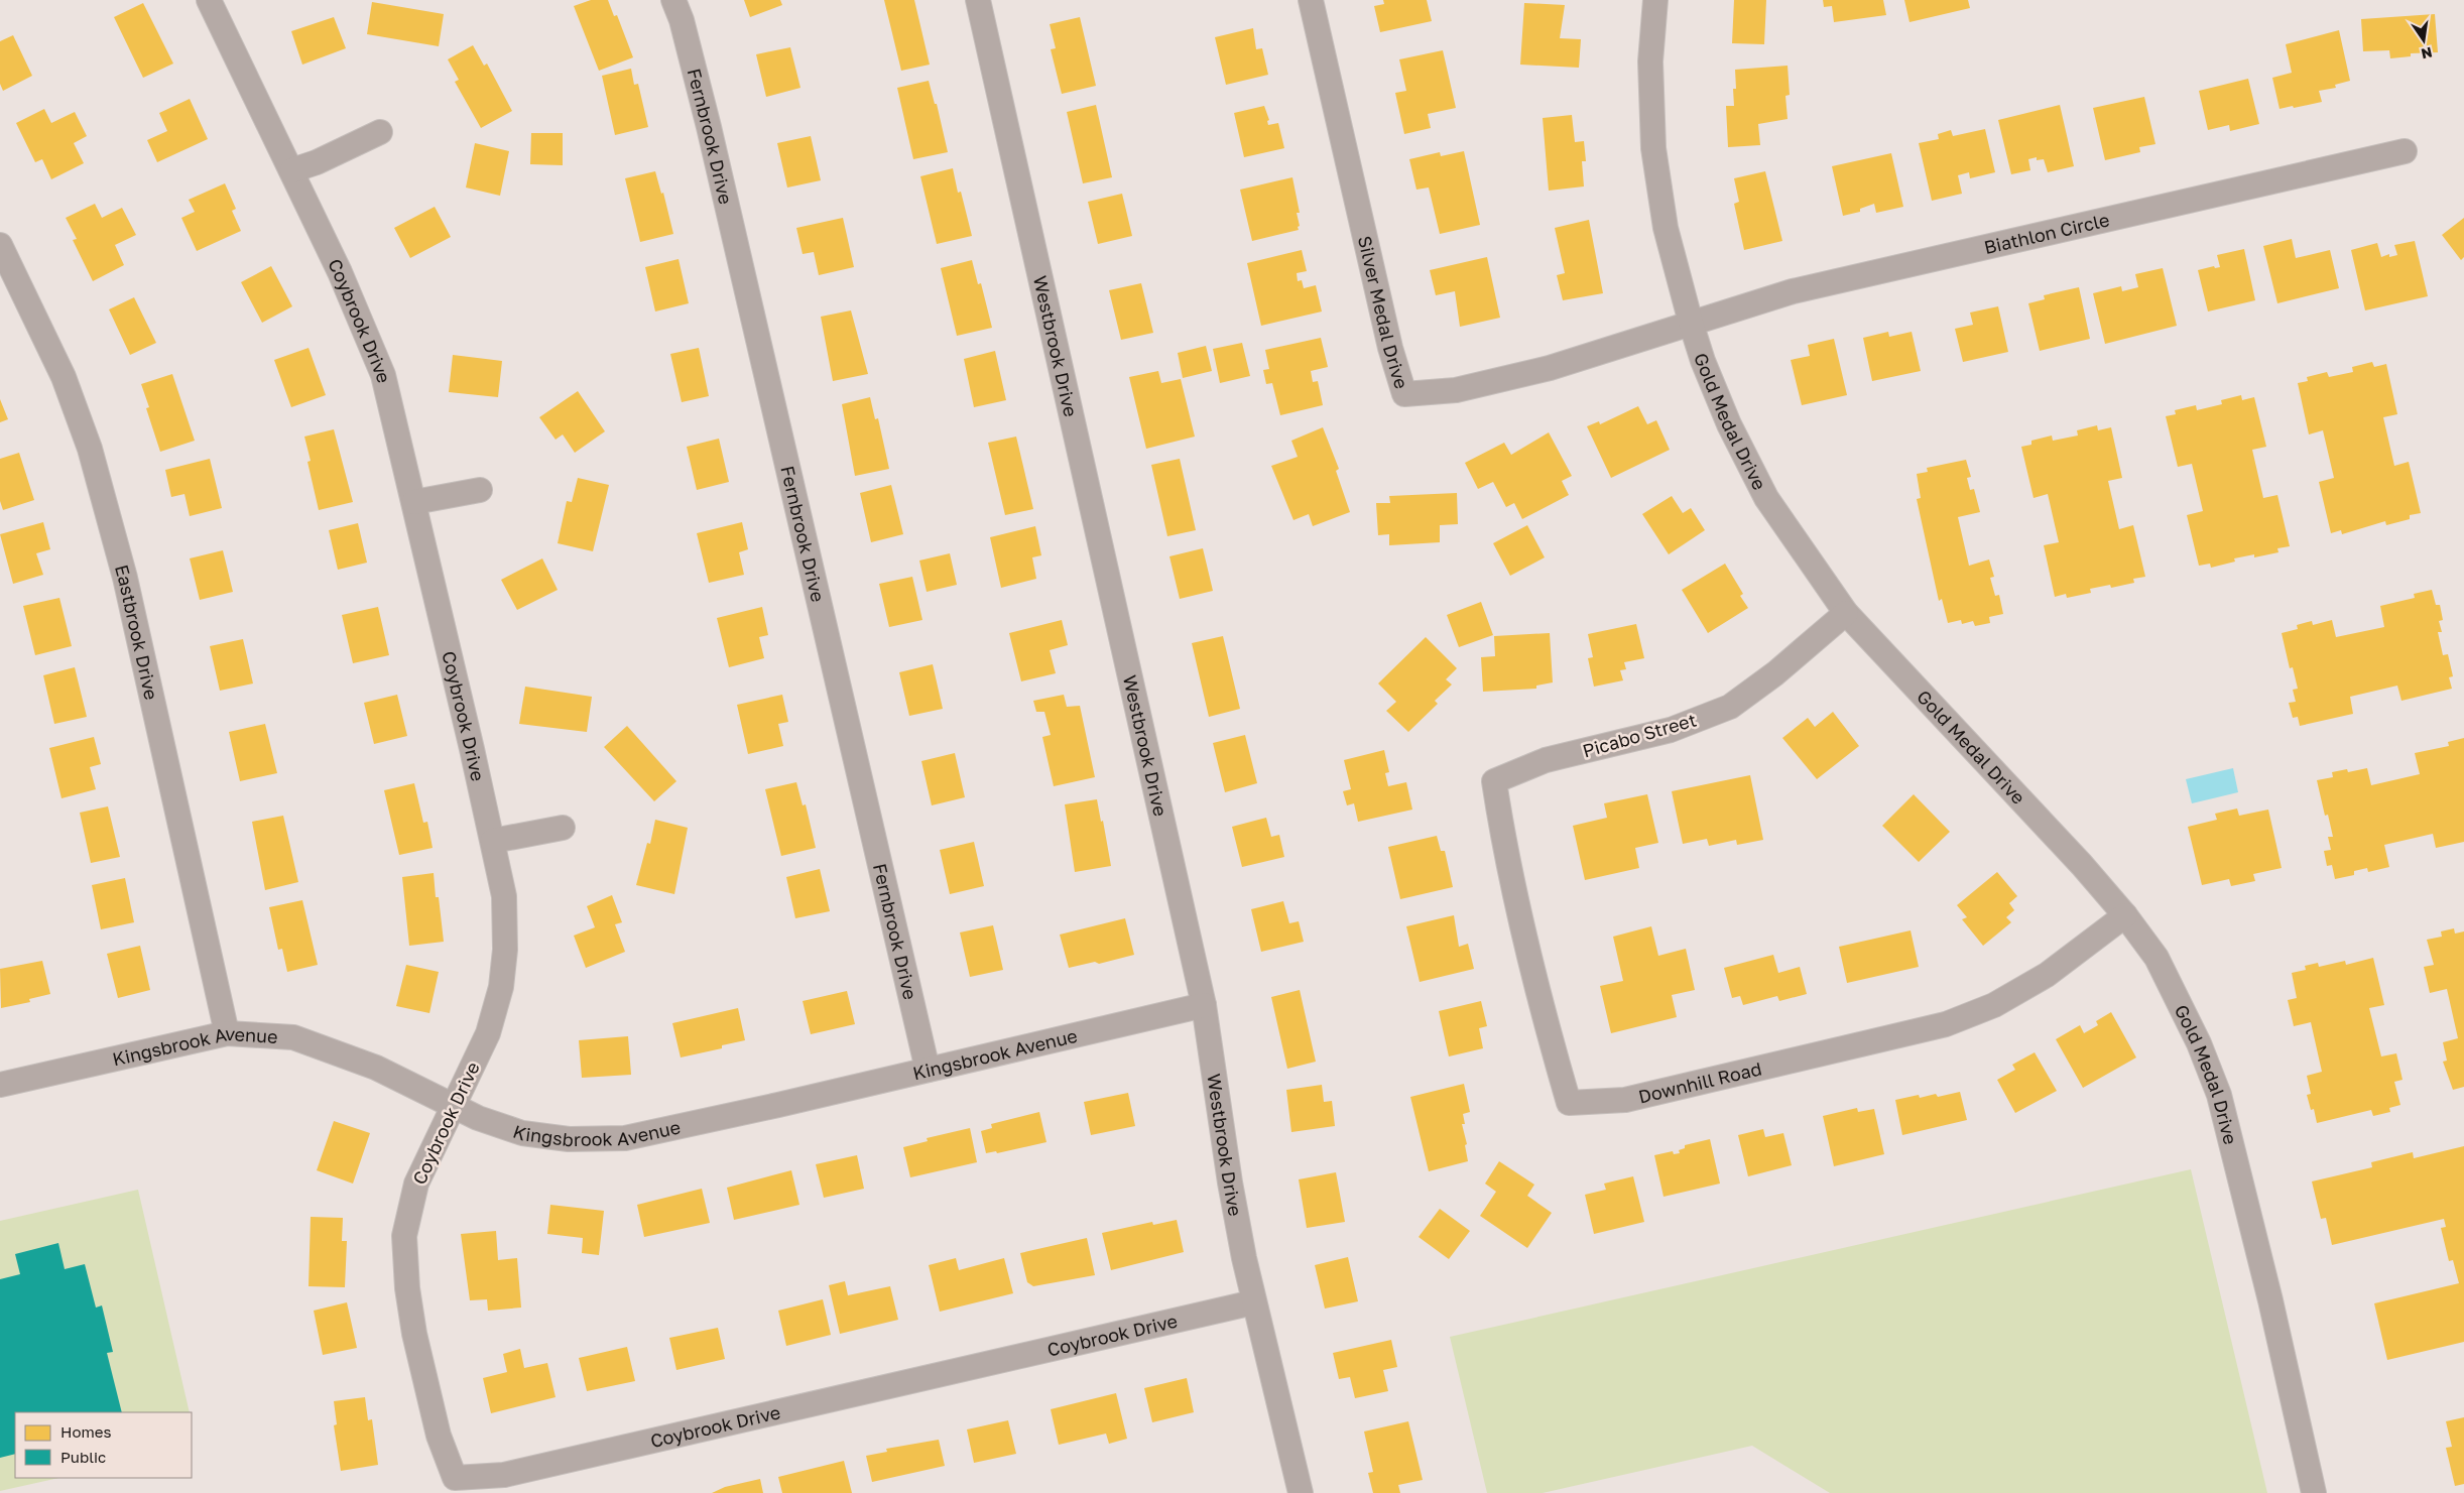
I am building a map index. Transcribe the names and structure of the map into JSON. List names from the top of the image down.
{
  "streets": {
    "street": [
      "Fernbrook Drive",
      "Biathlon Circle",
      "Silver Medal Drive",
      "Coybrook Drive",
      "Westbrook Drive",
      "Gold Medal Drive",
      "Eastbrook Drive",
      "Picabo Street",
      "Kingsbrook Avenue",
      "Downhill Road"
    ]
  },
  "crossings": [
    ["Fernbrook Drive", "Kingsbrook Avenue"],
    ["Biathlon Circle", "Silver Medal Drive"],
    ["Biathlon Circle", "Gold Medal Drive"],
    ["Silver Medal Drive", "Gold Medal Drive"],
    ["Coybrook Drive", "Westbrook Drive"],
    ["Coybrook Drive", "Kingsbrook Avenue"],
    ["Westbrook Drive", "Kingsbrook Avenue"],
    ["Gold Medal Drive", "Picabo Street"],
    ["Gold Medal Drive", "Downhill Road"],
    ["Eastbrook Drive", "Kingsbrook Avenue"],
    ["Picabo Street", "Downhill Road"]
  ],
  "legend": ["Homes", "Public"],
  "north": "bottom"
}
